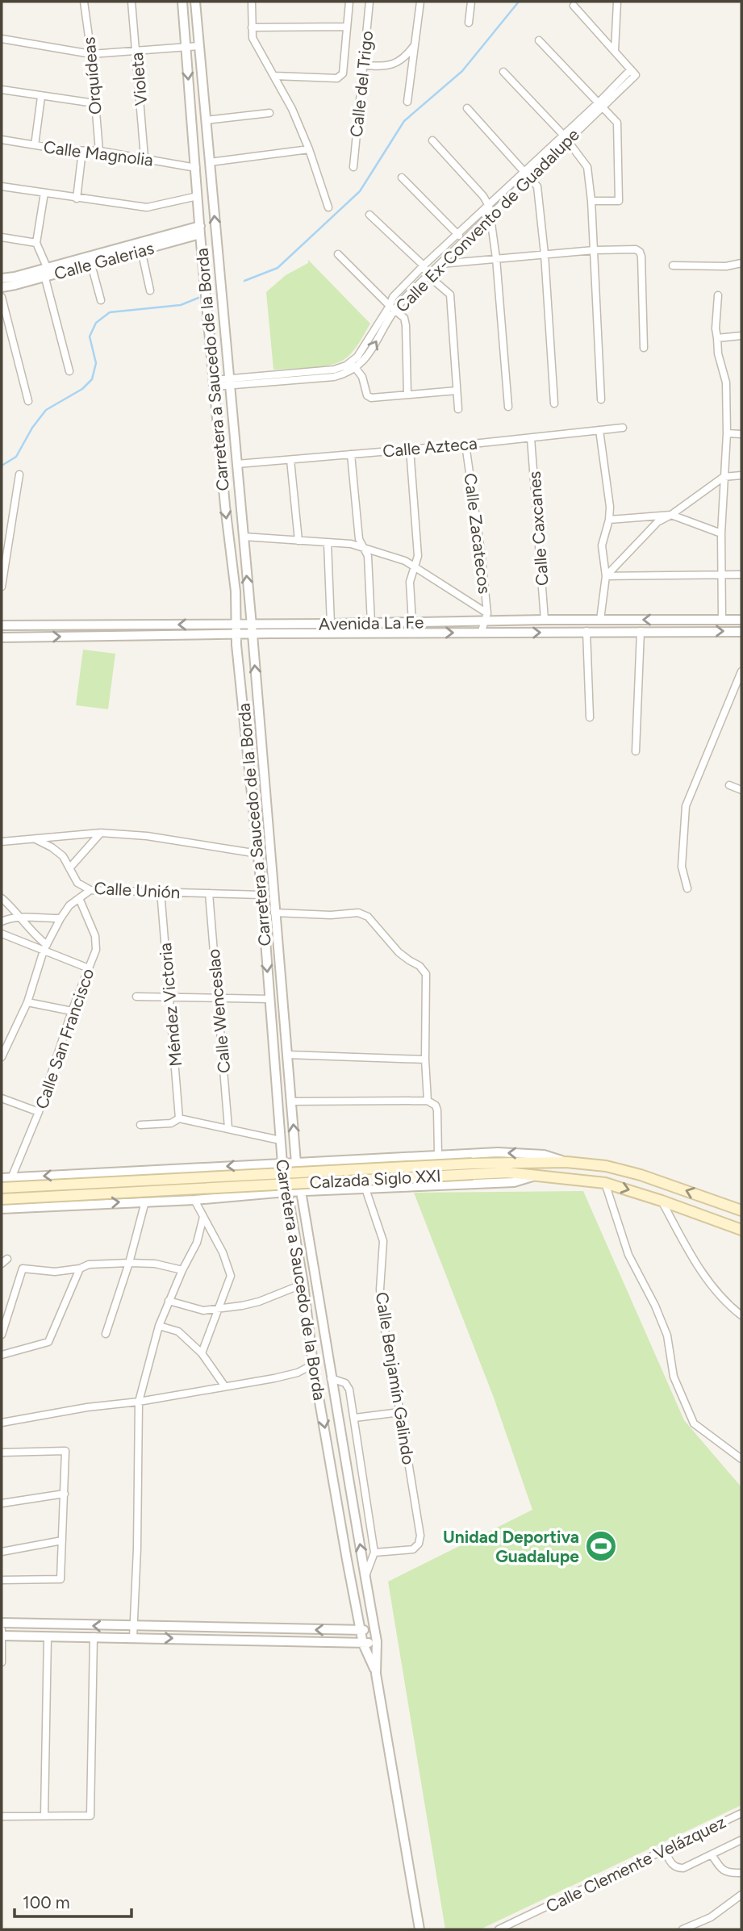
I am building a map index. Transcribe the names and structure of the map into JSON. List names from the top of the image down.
{
  "streets": {
    "main road": ["Calzada Siglo XXI"],
    "street": [
      "Orquídeas",
      "Violeta",
      "Calle del Trigo",
      "Calle Magnolia",
      "Calle Ex-Convento de Guadalupe",
      "Calle Galerias",
      "Carretera a Saucedo de la Borda",
      "Calle Azteca",
      "Calle Caxcanes",
      "Calle Zacatecos",
      "Avenida La Fe",
      "Calle Unión",
      "Méndez Victoria",
      "Calle Wenceslao",
      "Calle San Francisco",
      "Calle Benjamín Galindo",
      "Calle Clemente Velázquez"
    ]
  },
  "crossings": [
    ["Orquídeas", "Calle Magnolia"],
    ["Violeta", "Calle Magnolia"],
    ["Calle Magnolia", "Carretera a Saucedo de la Borda"],
    ["Calle Galerias", "Carretera a Saucedo de la Borda"],
    ["Carretera a Saucedo de la Borda", "Calle Azteca"],
    ["Carretera a Saucedo de la Borda", "Avenida La Fe"],
    ["Carretera a Saucedo de la Borda", "Calle Unión"],
    ["Carretera a Saucedo de la Borda", "Calzada Siglo XXI"],
    ["Calle Azteca", "Calle Caxcanes"],
    ["Calle Azteca", "Calle Zacatecos"],
    ["Calle Caxcanes", "Avenida La Fe"],
    ["Calle Zacatecos", "Avenida La Fe"],
    ["Calle Unión", "Méndez Victoria"],
    ["Calle Unión", "Calle Wenceslao"],
    ["Calle San Francisco", "Calzada Siglo XXI"]
  ],
  "places": {
    "sports": ["Unidad Deportiva Guadalupe"]
  },
  "scale_bar": "100 m"
}
